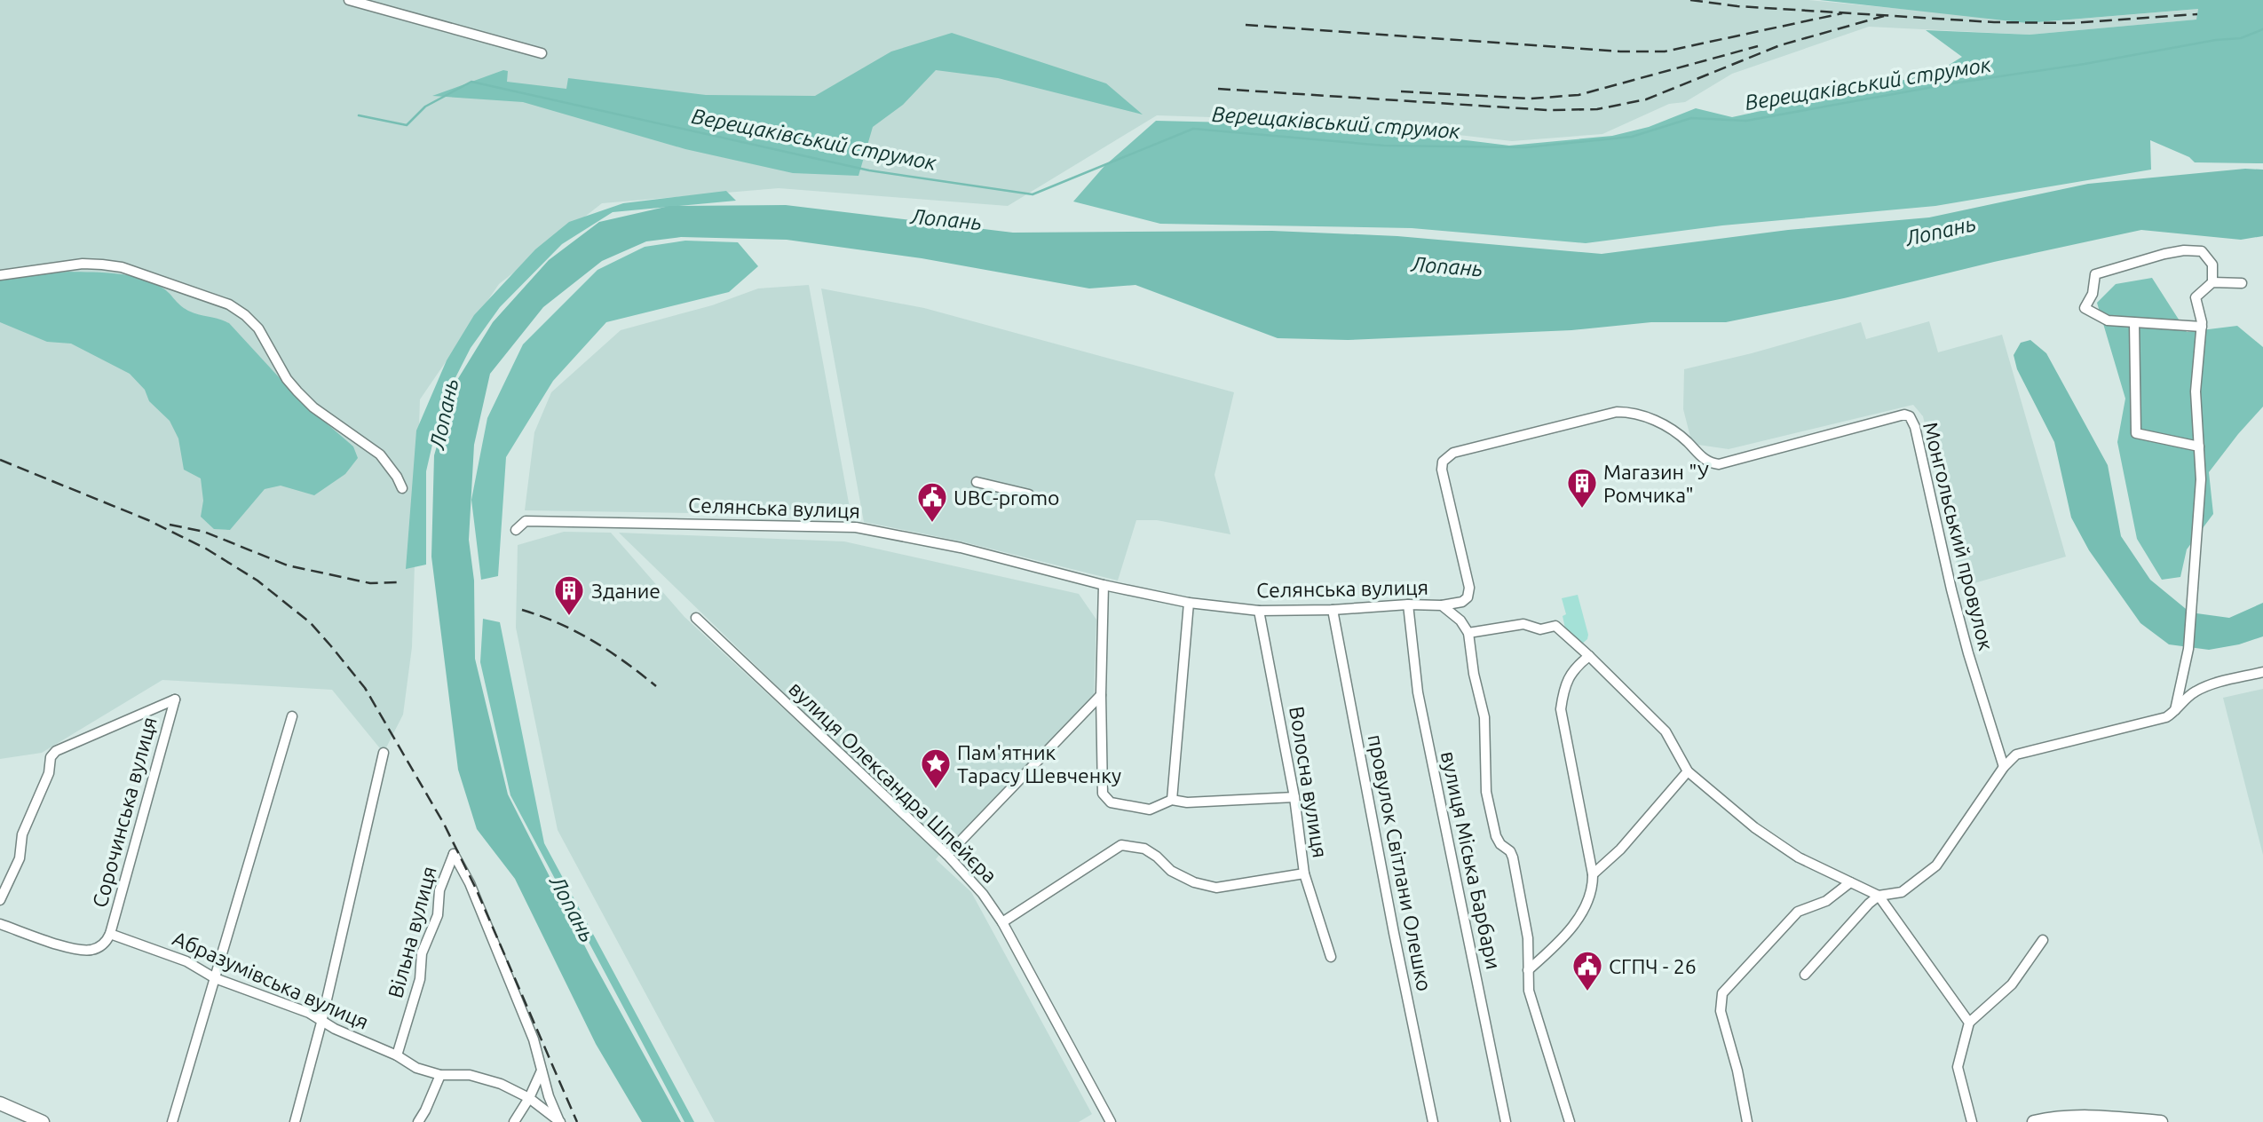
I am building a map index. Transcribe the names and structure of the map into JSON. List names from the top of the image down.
{
  "streets": {
    "street": [
      "Селянська вулиця",
      "Монгольський провулок",
      "вулиця Олександра Шпейєра",
      "Волосна вулиця",
      "Сорочинська вулиця",
      "вулиця Міська Барбари",
      "провулок Світлани Олешко",
      "Вільна вулиця",
      "Абразумівська вулиця"
    ]
  },
  "crossings": [
    ["Селянська вулиця", "Монгольський провулок"],
    ["Селянська вулиця", "Волосна вулиця"],
    ["Селянська вулиця", "вулиця Міська Барбари"],
    ["Селянська вулиця", "провулок Світлани Олешко"],
    ["Сорочинська вулиця", "Абразумівська вулиця"],
    ["Вільна вулиця", "Абразумівська вулиця"]
  ],
  "water": ["Верещаківський струмок", "Лопань"],
  "places": {
    "building": ["Магазин \"У Ромчика\"", "Здание"],
    "public building": ["UBC-promo", "СГПЧ - 26"],
    "place": ["Пам'ятник Тарасу Шевченку"]
  }
}
